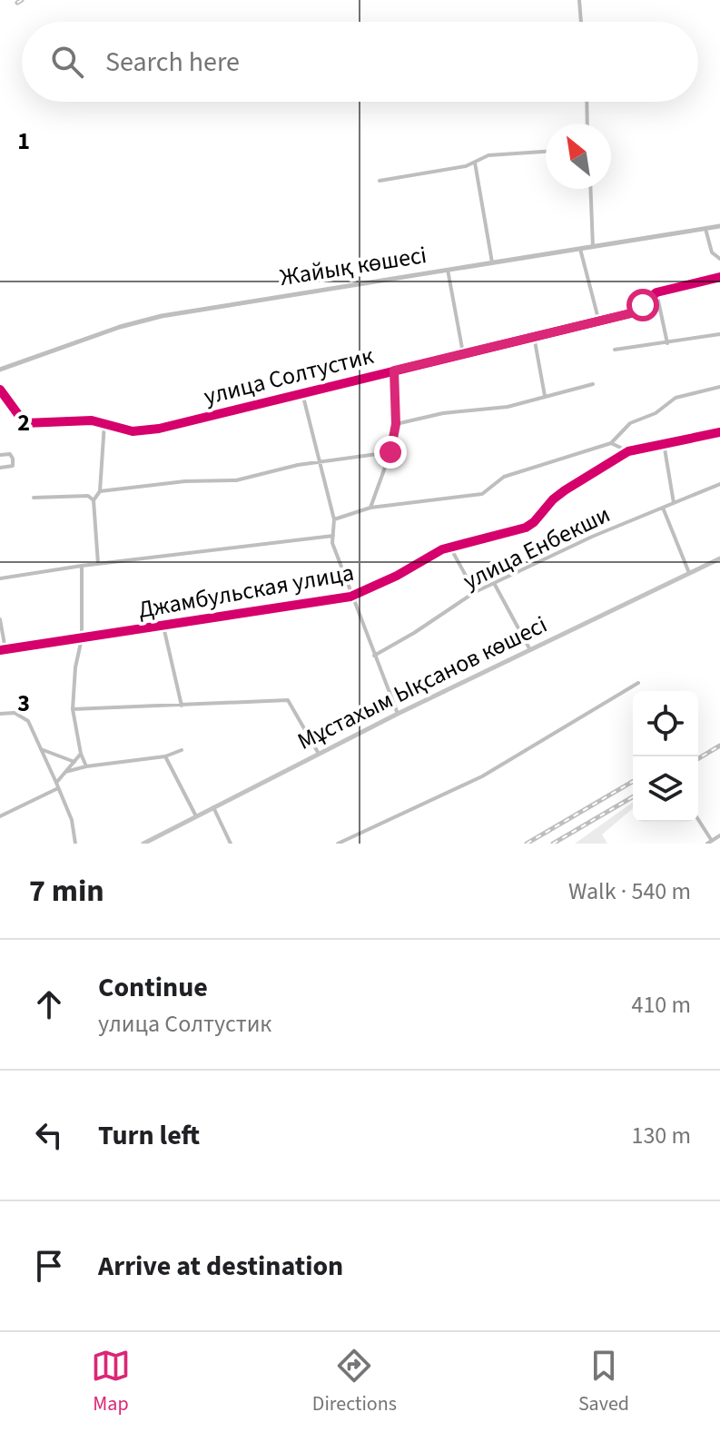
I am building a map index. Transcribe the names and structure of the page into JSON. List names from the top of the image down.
{
  "streets": {
    "main road": ["Мұстахым Ықсанов көшесі"],
    "street": [
      "Жайық көшесі",
      "улица Солтустик",
      "улица Енбекши",
      "Джамбульская улица"
    ]
  },
  "north": "top left",
  "page": {
    "search": "Search here",
    "heading": ["7 min", "Walk · 540 m"],
    "list": [
      ["Continue", "улица Солтустик", "410 m"],
      ["Turn left", "130 m"],
      "Arrive at destination"
    ],
    "nav": ["Map", "Directions", "Saved"]
  },
  "grid": {
    "rows": ["1", "2", "3"]
  }
}
